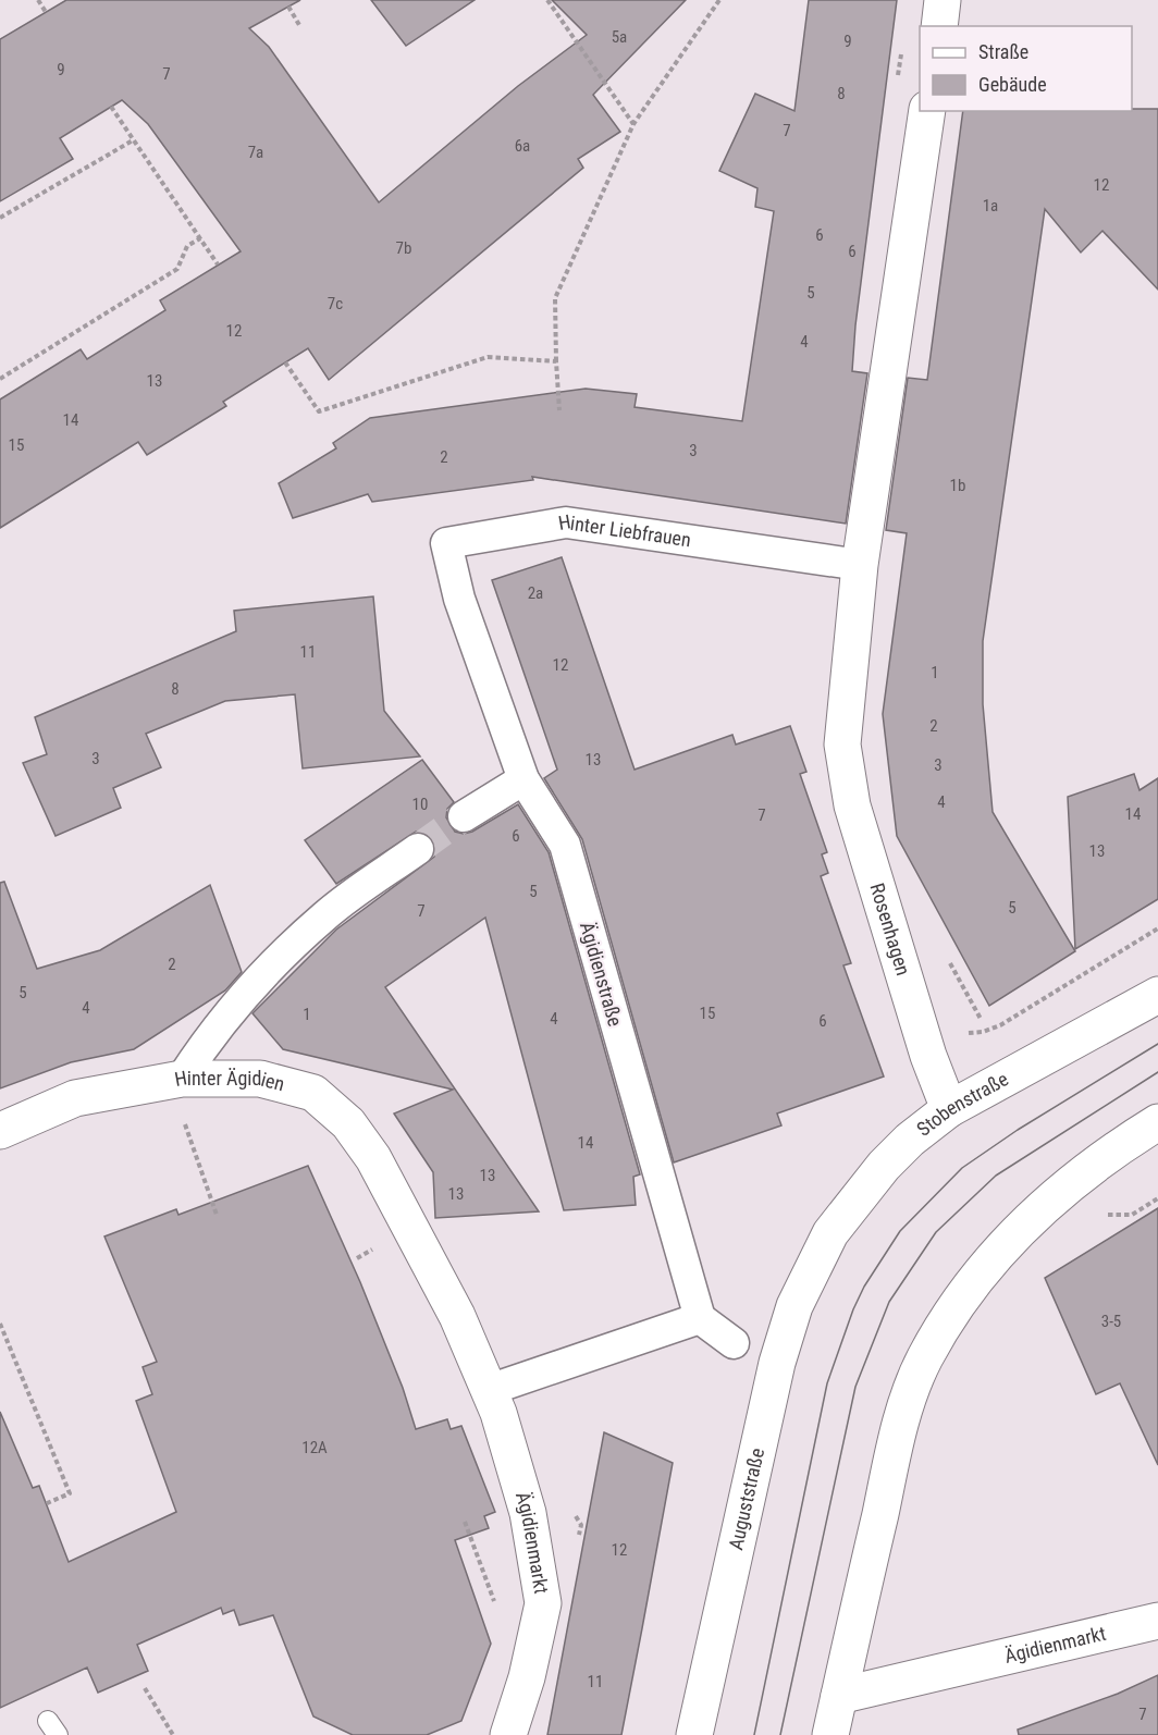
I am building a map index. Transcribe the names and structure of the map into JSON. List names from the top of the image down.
{
  "streets": {
    "street": [
      "Hinter Liebfrauen",
      "Rosenhagen",
      "Ägidienstraße",
      "Hinter Ägidien",
      "Stobenstraße",
      "Auguststraße",
      "Ägidienmarkt"
    ]
  },
  "crossings": [
    ["Hinter Liebfrauen", "Rosenhagen"],
    ["Hinter Liebfrauen", "Ägidienstraße"],
    ["Rosenhagen", "Stobenstraße"],
    ["Hinter Ägidien", "Ägidienmarkt"],
    ["Stobenstraße", "Auguststraße"]
  ],
  "house_numbers": [
    "5a",
    "9",
    "9",
    "7",
    "8",
    "7",
    "6a",
    "7a",
    "12",
    "1a",
    "6",
    "7b",
    "6",
    "5",
    "7c",
    "12",
    "4",
    "13",
    "14",
    "15",
    "3",
    "2",
    "1b",
    "2a",
    "11",
    "12",
    "1",
    "8",
    "2",
    "3",
    "13",
    "3",
    "4",
    "10",
    "14",
    "7",
    "6",
    "13",
    "5",
    "5",
    "7",
    "2",
    "5",
    "4",
    "15",
    "1",
    "4",
    "6",
    "14",
    "13",
    "13",
    "3-5",
    "12A",
    "12",
    "11",
    "7"
  ],
  "legend": ["Straße", "Gebäude"]
}
